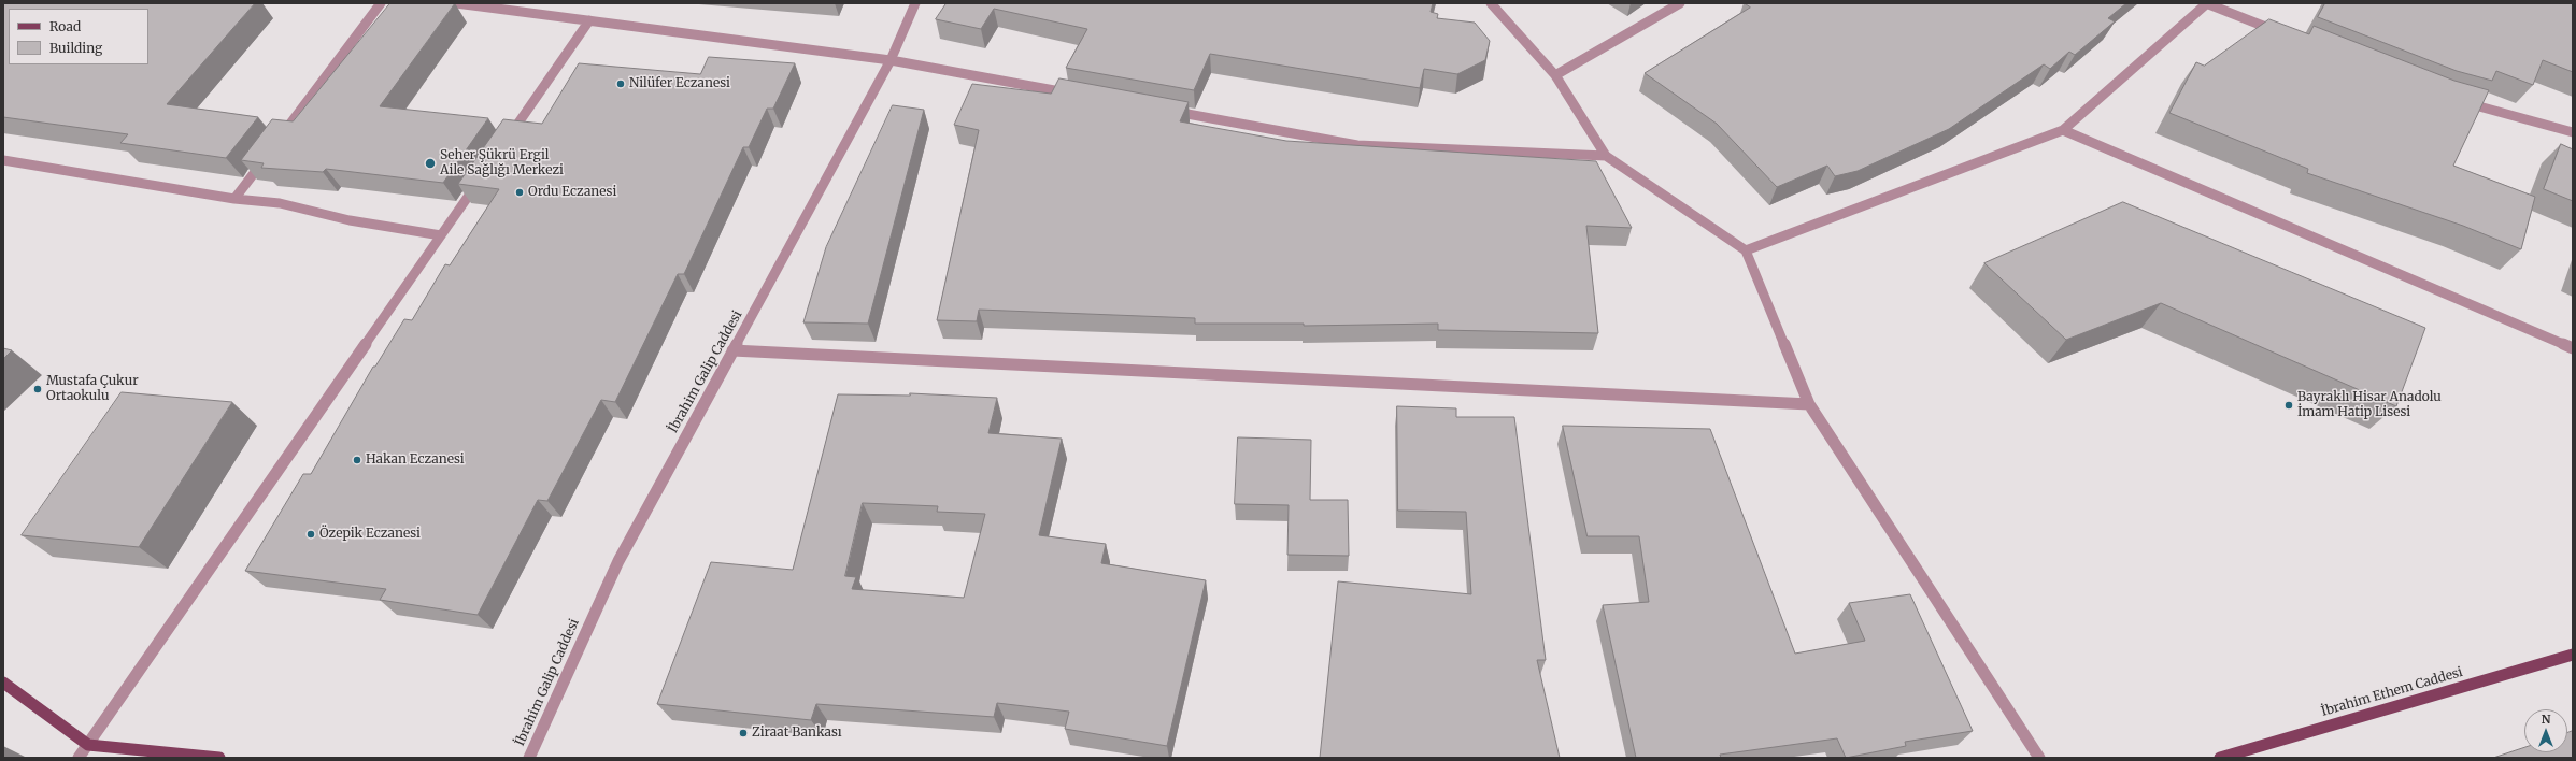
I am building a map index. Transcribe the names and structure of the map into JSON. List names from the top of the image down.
{
  "streets": {
    "main road": ["İbrahim Ethem Caddesi"],
    "street": ["İbrahim Galip Caddesi"]
  },
  "places": [
    "Nilüfer Eczanesi",
    "Seher Şükrü Ergil Aile Sağlığı Merkezi",
    "Ordu Eczanesi",
    "Mustafa Çukur Ortaokulu",
    "Bayraklı Hisar Anadolu İmam Hatip Lisesi",
    "Hakan Eczanesi",
    "Özepik Eczanesi",
    "Ziraat Bankası"
  ],
  "legend": ["Road", "Building"],
  "north": "top"
}
